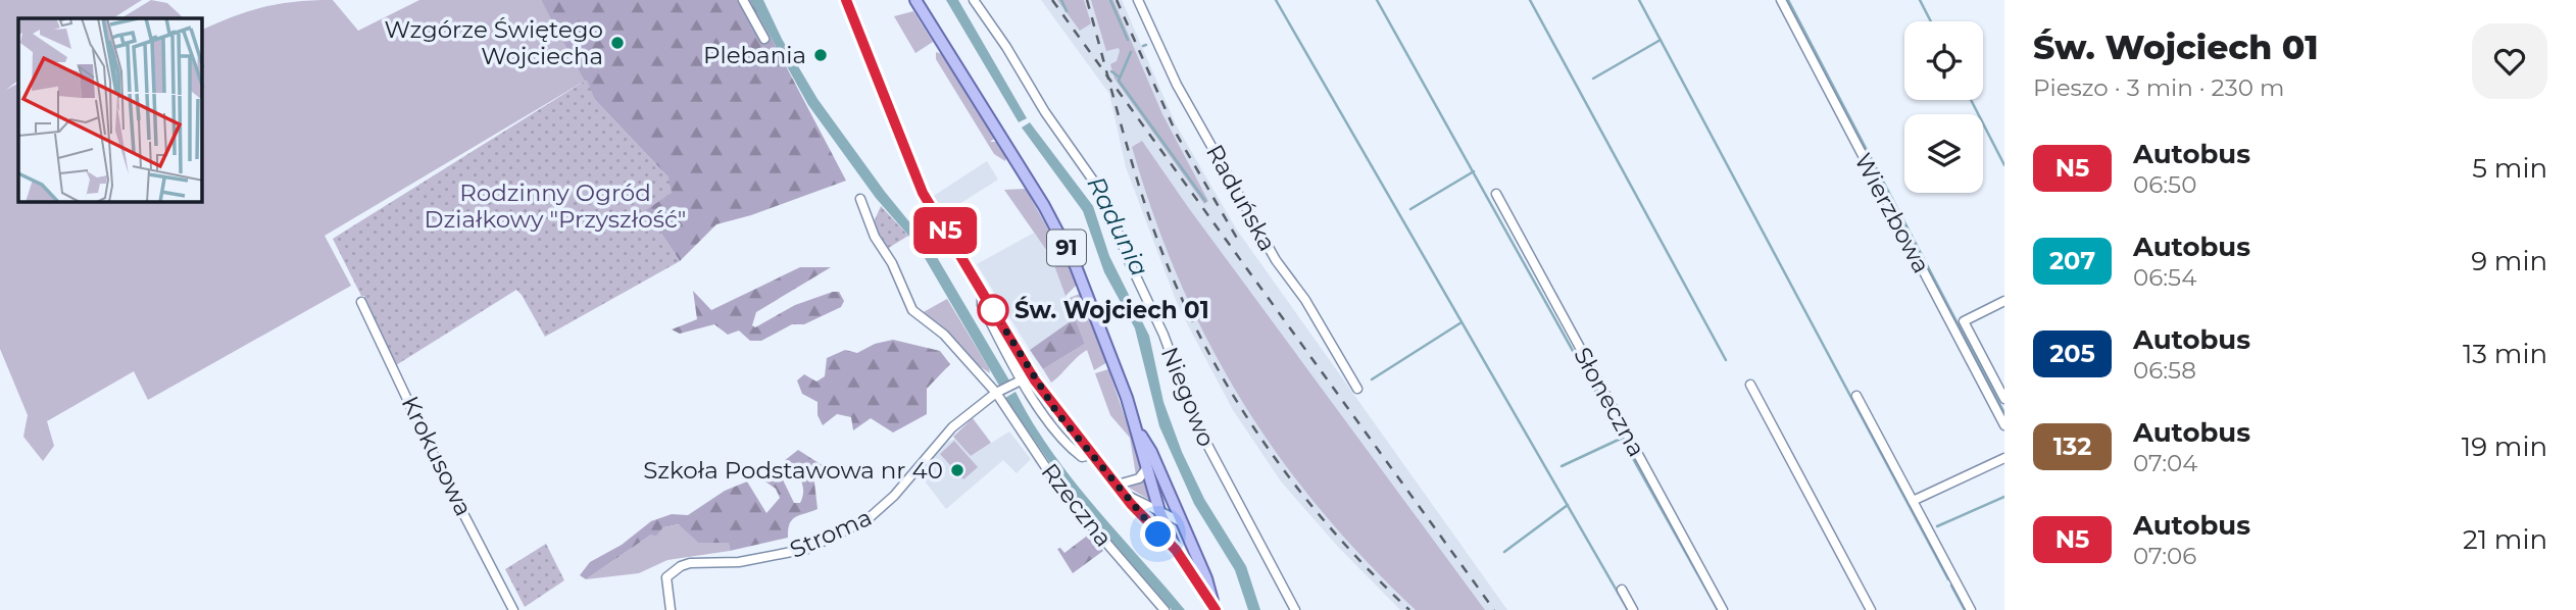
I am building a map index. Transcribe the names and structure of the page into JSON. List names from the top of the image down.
{
  "streets": {
    "main road": ["91"],
    "street": [
      "Raduńska",
      "Wierzbowa",
      "Niegowo",
      "Słoneczna",
      "Krokusowa",
      "Rzeczna",
      "Stroma"
    ]
  },
  "crossings": [
    ["Rzeczna", "Stroma"]
  ],
  "water": ["Radunia"],
  "parks": ["Rodzinny Ogród Działkowy \"Przyszłość\""],
  "places": [
    "Wzgórze Świętego Wojciecha",
    "Plebania",
    "Św. Wojciech 01",
    "Szkoła Podstawowa nr 40"
  ],
  "lines": ["bus line N5"],
  "page": {
    "on_map": "N5",
    "heading": ["Św. Wojciech 01", "Pieszo · 3 min · 230 m"],
    "list": [
      {
        "mark": "N5",
        "name": "Autobus",
        "note": "06:50",
        "value": "5 min"
      },
      {
        "mark": "207",
        "name": "Autobus",
        "note": "06:54",
        "value": "9 min"
      },
      {
        "mark": "205",
        "name": "Autobus",
        "note": "06:58",
        "value": "13 min"
      },
      {
        "mark": "132",
        "name": "Autobus",
        "note": "07:04",
        "value": "19 min"
      },
      {
        "mark": "N5",
        "name": "Autobus",
        "note": "07:06",
        "value": "21 min"
      }
    ]
  }
}
